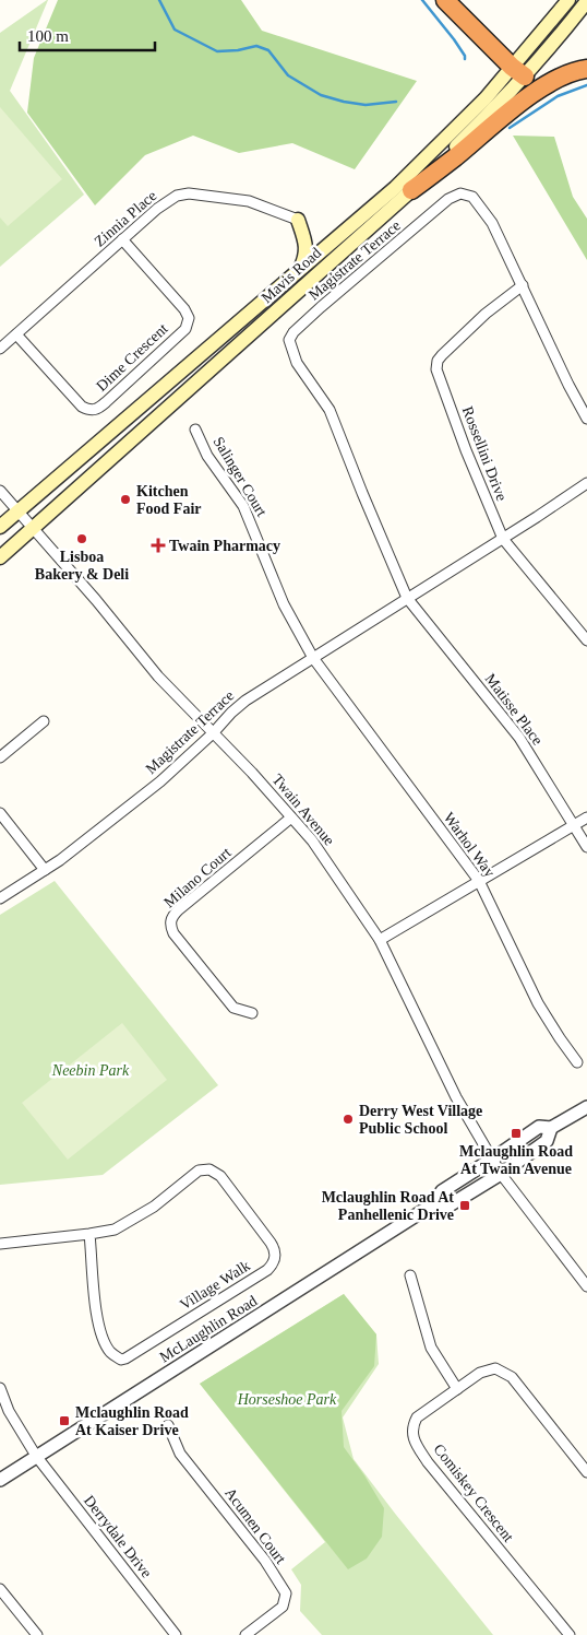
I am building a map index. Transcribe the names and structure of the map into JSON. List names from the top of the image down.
{
  "streets": {
    "main road": ["Mavis Road"],
    "street": [
      "Zinnia Place",
      "Magistrate Terrace",
      "Dime Crescent",
      "Rossellini Drive",
      "Salinger Court",
      "Matisse Place",
      "Twain Avenue",
      "Warhol Way",
      "Milano Court",
      "Village Walk",
      "McLaughlin Road",
      "Comiskey Crescent",
      "Acumen Court",
      "Derrydale Drive"
    ]
  },
  "crossings": [
    ["Zinnia Place", "Dime Crescent"],
    ["Magistrate Terrace", "Rossellini Drive"],
    ["Magistrate Terrace", "Salinger Court"],
    ["Magistrate Terrace", "Matisse Place"],
    ["Magistrate Terrace", "Twain Avenue"],
    ["Magistrate Terrace", "Warhol Way"],
    ["Mavis Road", "Twain Avenue"],
    ["Salinger Court", "Warhol Way"],
    ["Twain Avenue", "Milano Court"],
    ["Twain Avenue", "McLaughlin Road"],
    ["McLaughlin Road", "Derrydale Drive"]
  ],
  "parks": ["Neebin Park", "Horseshoe Park"],
  "places": {
    "other": ["Kitchen Food Fair", "Lisboa Bakery & Deli", "Derry West Village Public School"],
    "health": ["Twain Pharmacy"],
    "transit": ["Mclaughlin Road At Twain Avenue", "Mclaughlin Road At Panhellenic Drive", "Mclaughlin Road At Kaiser Drive"]
  },
  "scale_bar": "100 m"
}
